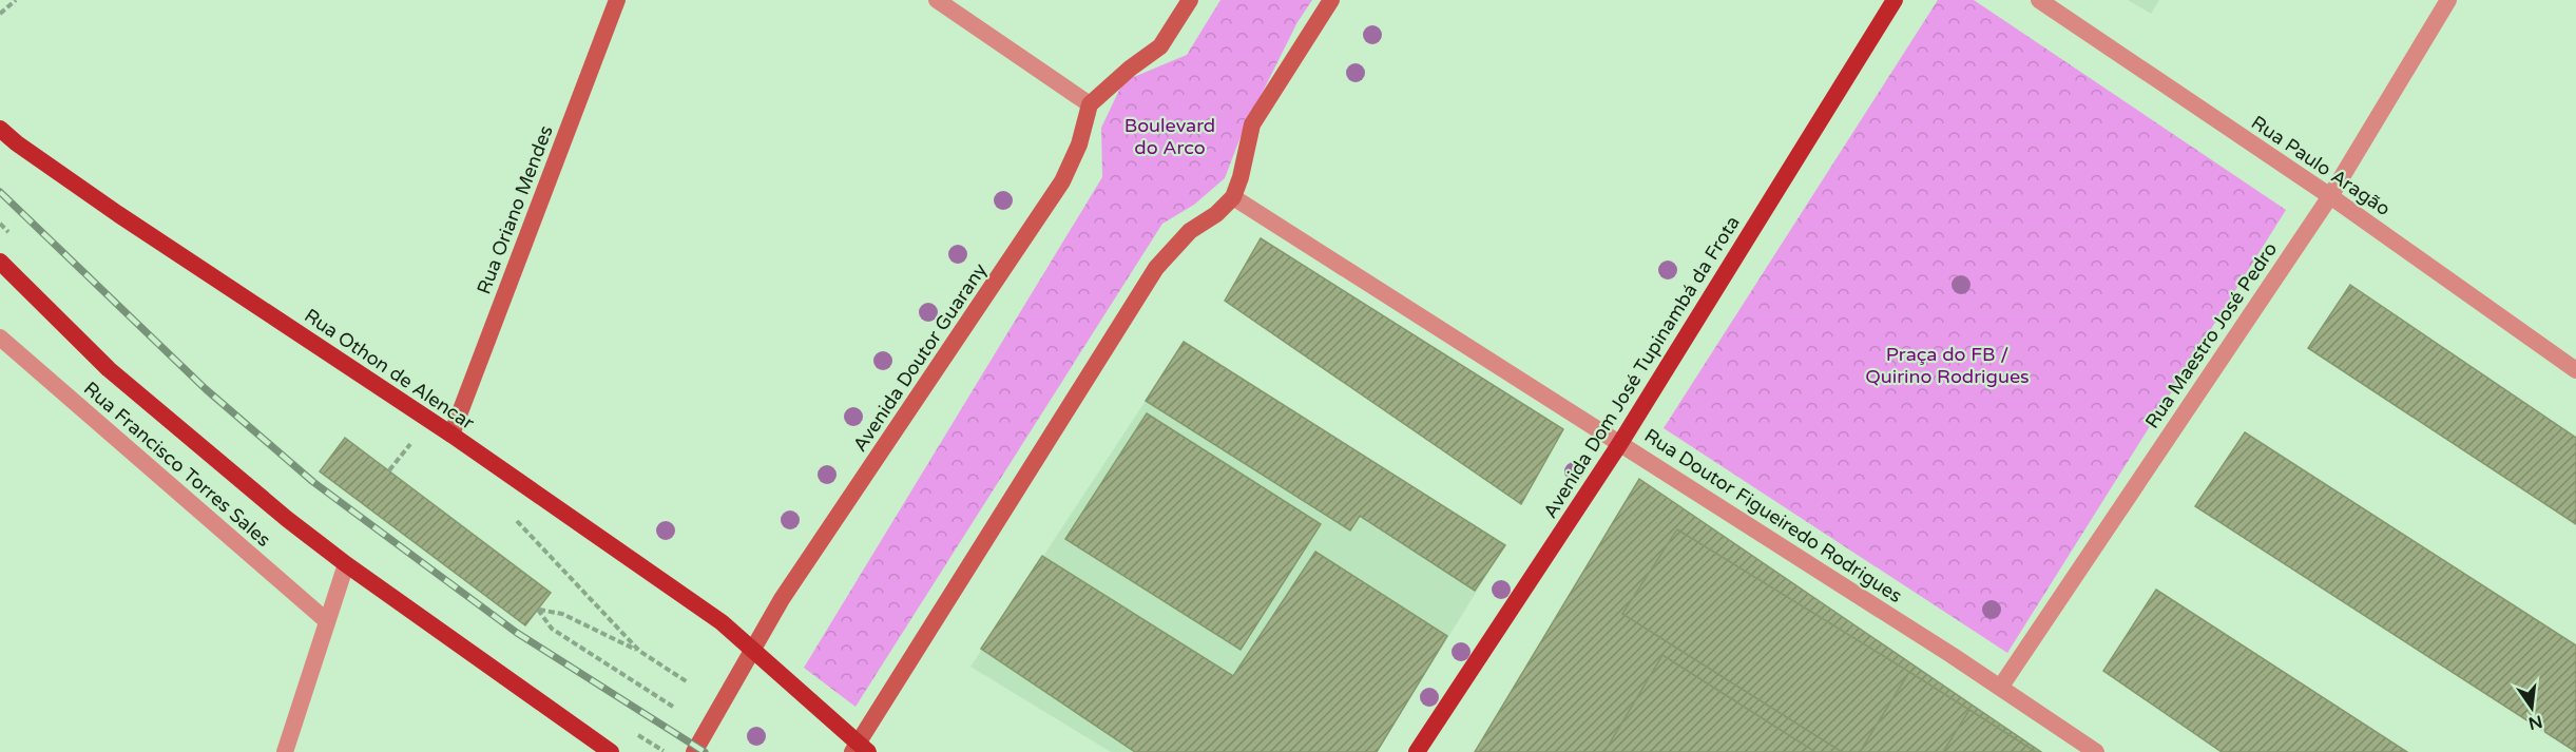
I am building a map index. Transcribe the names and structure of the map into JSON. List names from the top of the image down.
{
  "streets": {
    "main road": [
      "Rua Oriano Mendes",
      "Avenida Doutor Guarany",
      "Avenida Dom José Tupinambá da Frota",
      "Rua Othon de Alencar"
    ],
    "street": [
      "Rua Paulo Aragão",
      "Rua Maestro José Pedro",
      "Rua Francisco Torres Sales",
      "Rua Doutor Figueiredo Rodrigues"
    ]
  },
  "crossings": [
    ["Rua Paulo Aragão", "Rua Maestro José Pedro"],
    ["Rua Oriano Mendes", "Rua Othon de Alencar"],
    ["Rua Maestro José Pedro", "Rua Doutor Figueiredo Rodrigues"],
    ["Avenida Doutor Guarany", "Rua Othon de Alencar"],
    ["Avenida Dom José Tupinambá da Frota", "Rua Doutor Figueiredo Rodrigues"]
  ],
  "parks": ["Boulevard do Arco", "Praça do FB / Quirino Rodrigues"],
  "north": "bottom"
}
